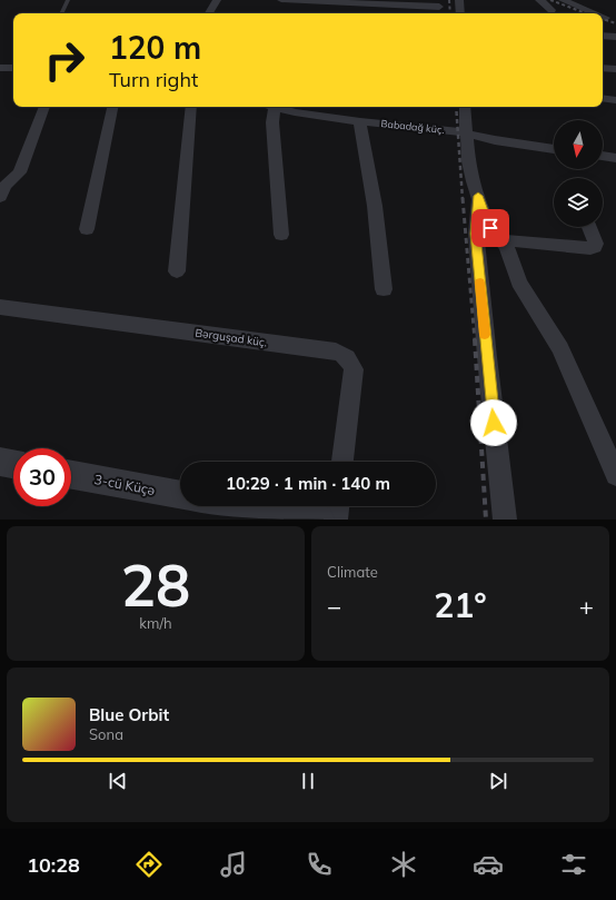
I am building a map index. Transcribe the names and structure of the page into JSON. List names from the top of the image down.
{
  "streets": {
    "street": ["Babadağ küç.", "Bərguşad küç.", "3-cü Küçə"]
  },
  "north": "bottom",
  "page": {
    "turn": ["120 m", "Turn right"],
    "limit": "30",
    "trip": "10:29 · 1 min · 140 m",
    "tile": [
      ["28", "km/h"],
      "Climate"
    ],
    "heat": ["−", "21°", "+"],
    "song": ["Blue Orbit", "Sona"],
    "tabs": "10:28"
  }
}
